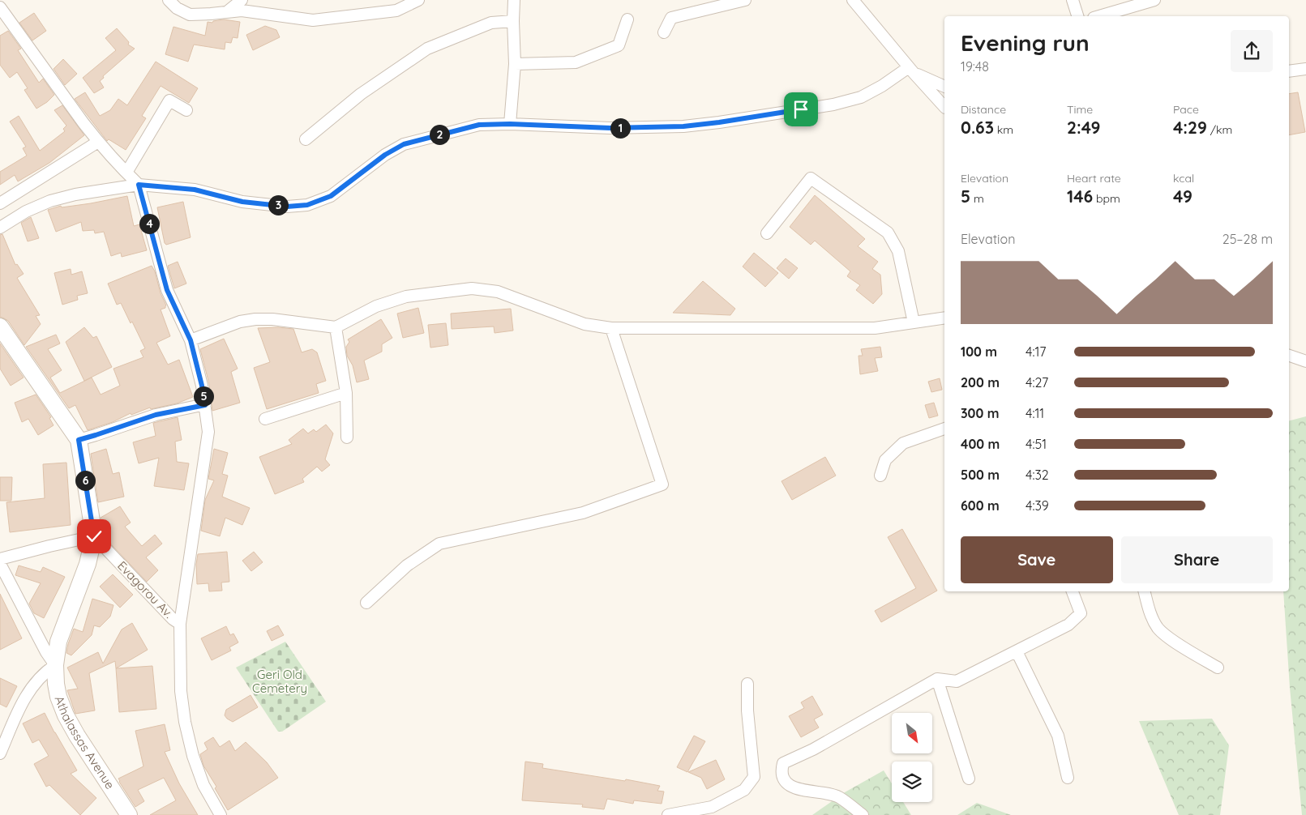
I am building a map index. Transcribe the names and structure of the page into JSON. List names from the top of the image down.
{
  "streets": {
    "main road": ["Athalassas Avenue"],
    "street": ["Evagorou Av."]
  },
  "crossings": [
    ["Evagorou Av.", "Athalassas Avenue"]
  ],
  "parks": ["Geri Old Cemetery"],
  "north": "bottom right",
  "page": {
    "heading": ["Evening run", "19:48"],
    "stats": [
      ["Distance", "0.63 km"],
      ["Time", "2:49"],
      ["Pace", "4:29 /km"],
      ["Elevation", "5 m"],
      ["Heart rate", "146 bpm"],
      ["kcal", "49"]
    ],
    "pins": [
      "1",
      "2",
      "3",
      "4",
      "5",
      "6"
    ],
    "chart": ["Elevation", "25–28 m"],
    "list": [
      {
        "name": "100 m",
        "note": "4:17"
      },
      {
        "name": "200 m",
        "note": "4:27"
      },
      {
        "name": "300 m",
        "note": "4:11"
      },
      {
        "name": "400 m",
        "note": "4:51"
      },
      {
        "name": "500 m",
        "note": "4:32"
      },
      {
        "name": "600 m",
        "note": "4:39"
      }
    ],
    "buttons": ["Save", "Share"]
  }
}
